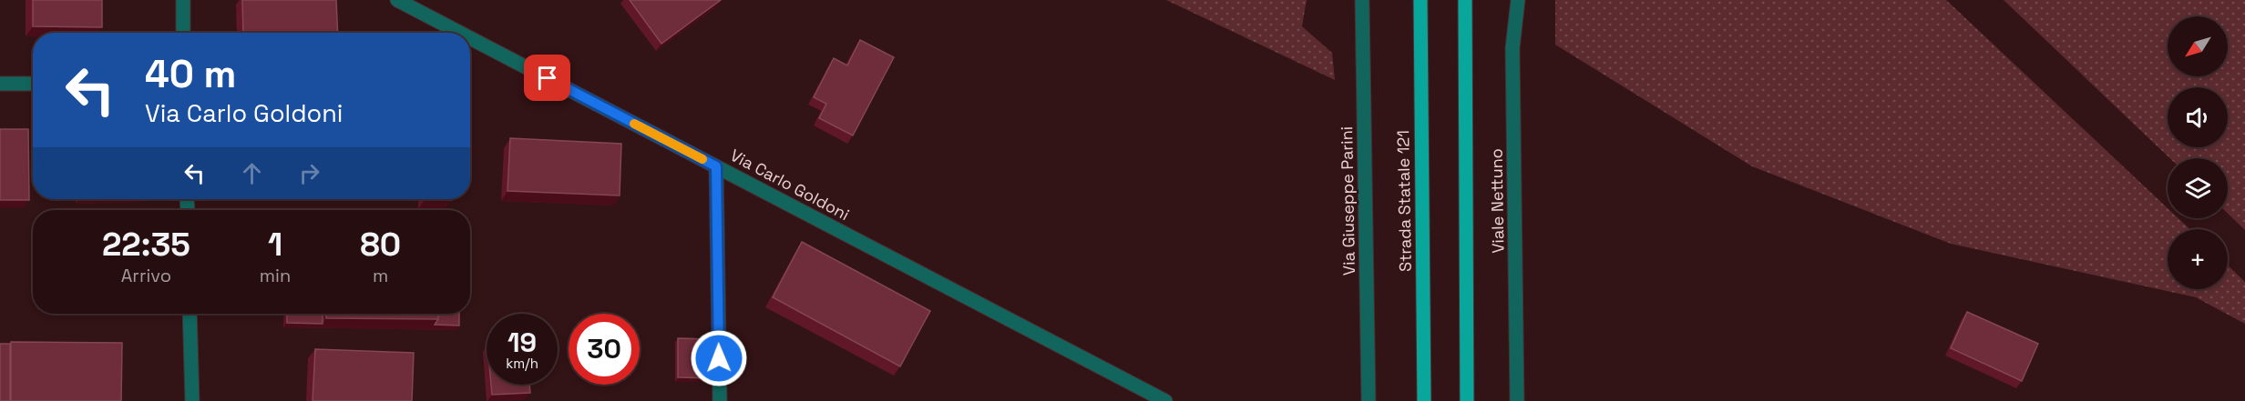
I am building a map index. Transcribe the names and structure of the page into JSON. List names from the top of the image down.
{
  "streets": {
    "main road": ["Strada Statale 121"],
    "street": ["Via Carlo Goldoni", "Via Giuseppe Parini", "Viale Nettuno"]
  },
  "north": "bottom left",
  "page": {
    "map_buttons": "+",
    "turn": ["40 m", "Via Carlo Goldoni"],
    "eta": [
      "22:35",
      "Arrivo",
      "1",
      "min",
      "80",
      "m"
    ],
    "speed": "19 km/h",
    "limit": "30"
  }
}
